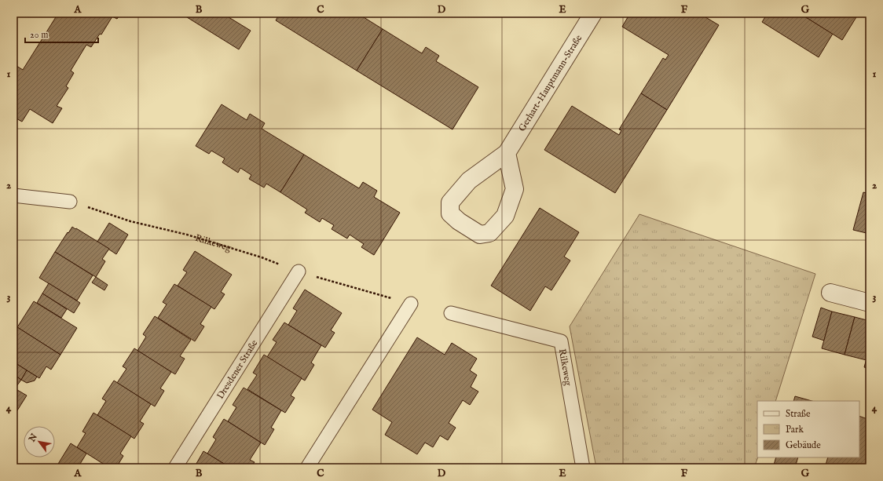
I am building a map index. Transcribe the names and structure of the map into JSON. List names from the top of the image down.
{
  "streets": {
    "street": ["Gerhart-Hauptmann-Straße"],
    "lane": ["Rilkeweg", "Dresdener Straße"]
  },
  "crossings": [
    ["Rilkeweg", "Dresdener Straße"]
  ],
  "legend": ["Straße", "Park", "Gebäude"],
  "scale_bar": "20 m",
  "north": "top left",
  "grid": {
    "columns": [
      "A",
      "B",
      "C",
      "D",
      "E",
      "F",
      "G"
    ],
    "rows": [
      "1",
      "2",
      "3",
      "4"
    ]
  }
}
